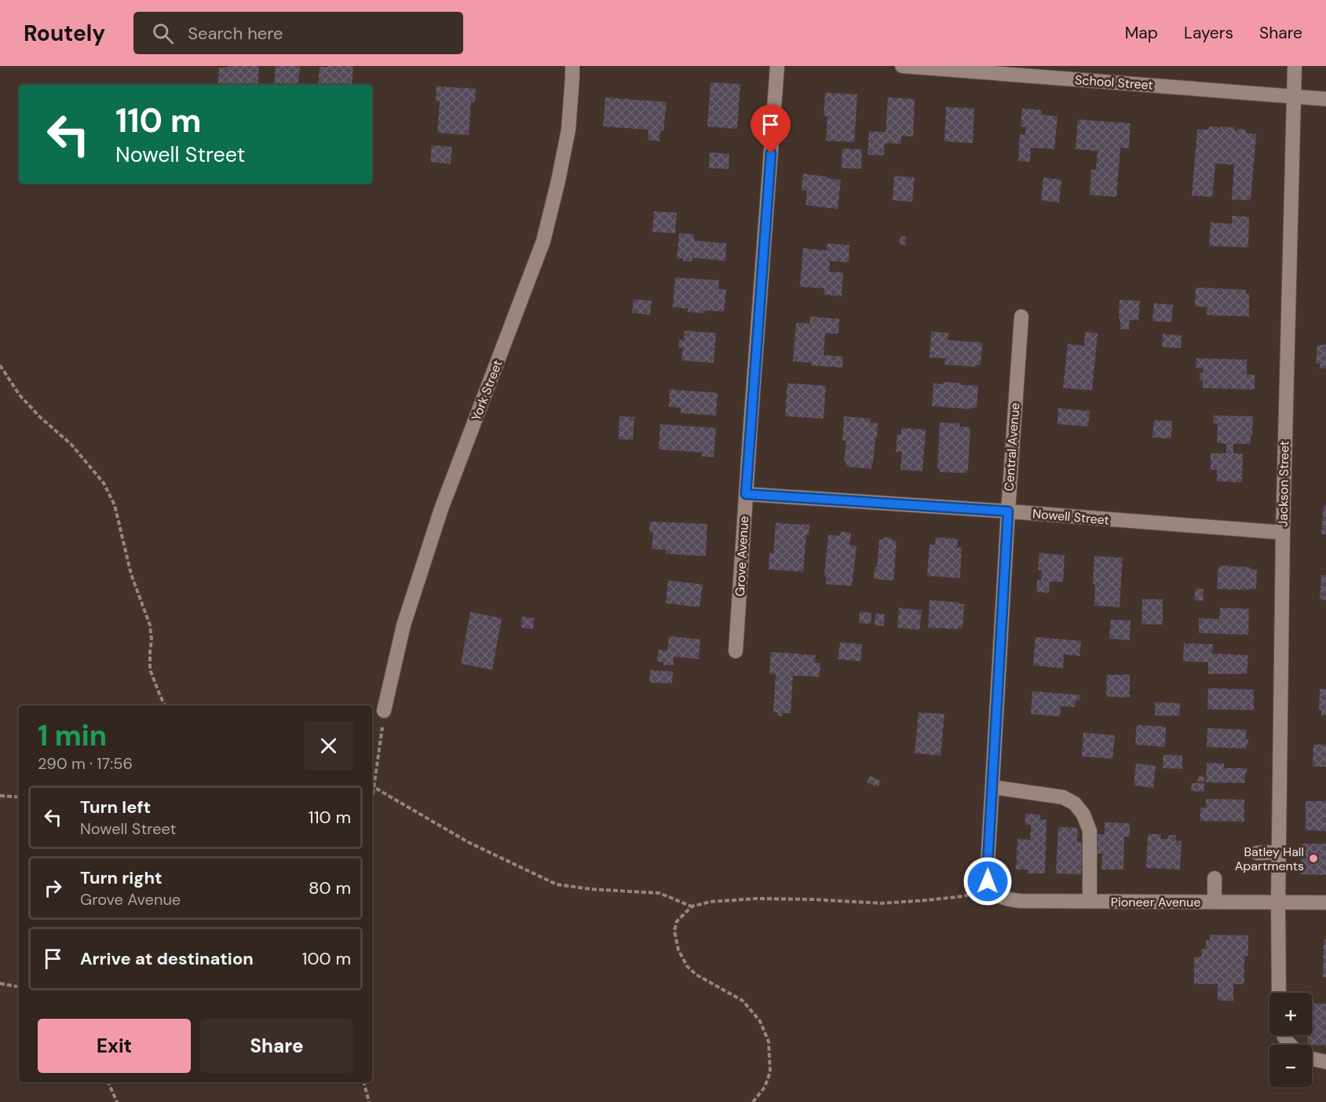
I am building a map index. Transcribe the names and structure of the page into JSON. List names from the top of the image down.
{
  "streets": {
    "street": [
      "School Street",
      "York Street",
      "Central Avenue",
      "Jackson Street",
      "Nowell Street",
      "Grove Avenue",
      "Pioneer Avenue"
    ]
  },
  "crossings": [
    ["School Street", "Jackson Street"],
    ["Central Avenue", "Nowell Street"],
    ["Central Avenue", "Pioneer Avenue"],
    ["Jackson Street", "Nowell Street"],
    ["Jackson Street", "Pioneer Avenue"],
    ["Nowell Street", "Grove Avenue"]
  ],
  "places": ["Batley Hall Apartments"],
  "page": {
    "header": "Routely",
    "search": "Search here",
    "nav": ["Map", "Layers", "Share"],
    "turn": ["110 m", "Nowell Street"],
    "heading": ["1 min", "290 m · 17:56"],
    "list": [
      {
        "name": "Turn left",
        "note": "Nowell Street",
        "value": "110 m"
      },
      {
        "name": "Turn right",
        "note": "Grove Avenue",
        "value": "80 m"
      },
      {
        "name": "Arrive at destination",
        "value": "100 m"
      }
    ],
    "map_buttons": ["+", "−"],
    "buttons": ["Exit", "Share"]
  }
}
